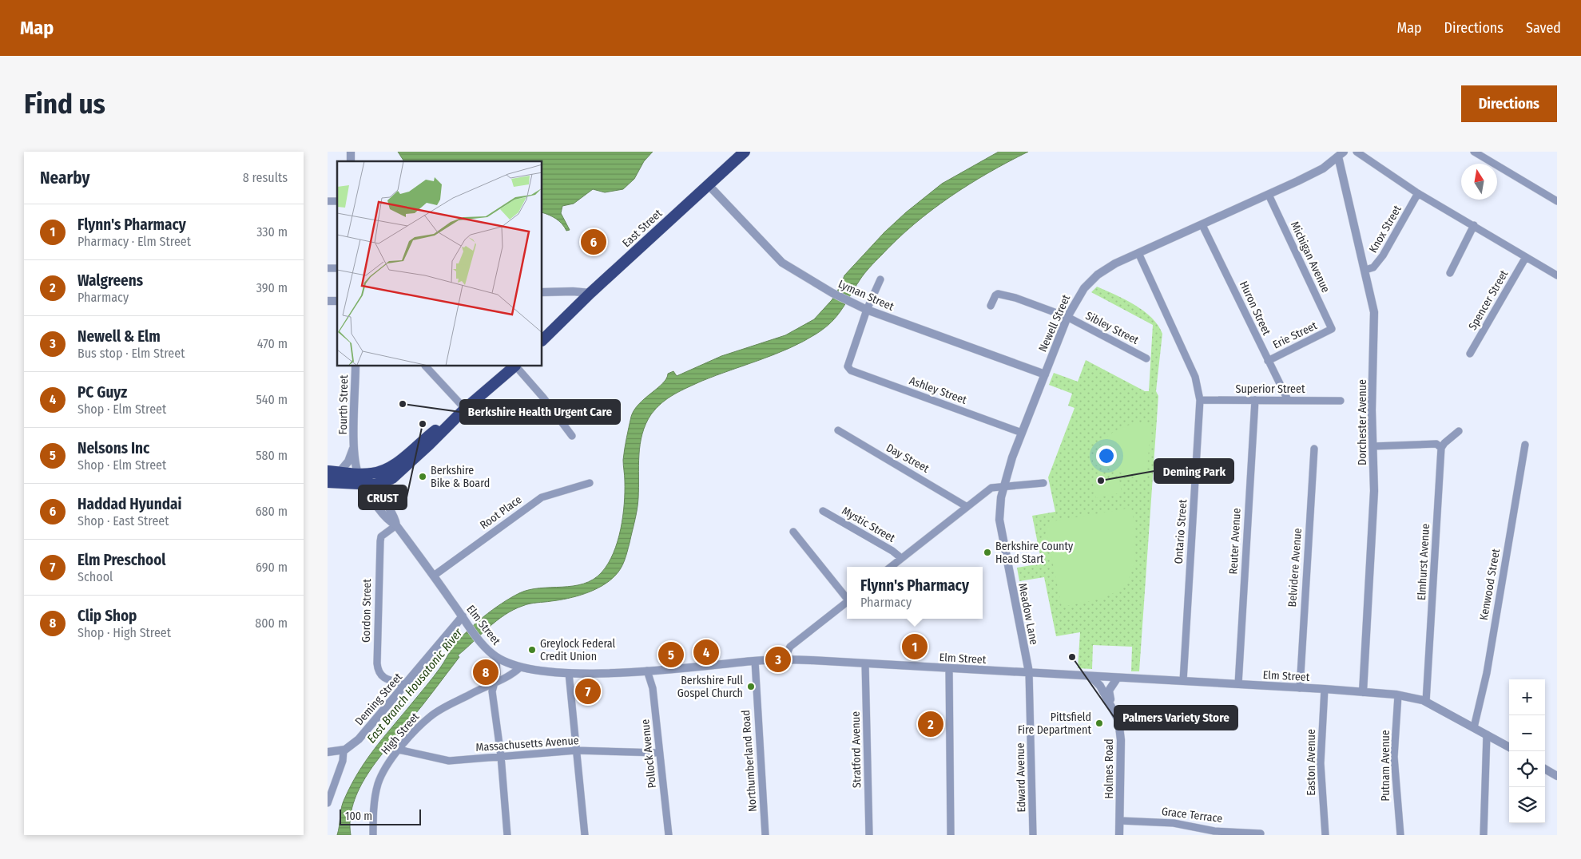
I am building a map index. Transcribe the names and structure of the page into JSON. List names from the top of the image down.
{
  "streets": {
    "highway": ["East Street"],
    "street": [
      "Knox Street",
      "Michigan Avenue",
      "Lyman Street",
      "Spencer Street",
      "Huron Street",
      "Newell Street",
      "Sibley Street",
      "Erie Street",
      "Superior Street",
      "Ashley Street",
      "Fourth Street",
      "Dorchester Avenue",
      "Day Street",
      "Root Place",
      "Mystic Street",
      "Ontario Street",
      "Reuter Avenue",
      "Elmhurst Avenue",
      "Belvidere Avenue",
      "Kenwood Street",
      "Gordon Street",
      "Meadow Lane",
      "Elm Street",
      "Deming Street",
      "High Street",
      "Massachusetts Avenue",
      "Stratford Avenue",
      "Pollock Avenue",
      "Northumberland Road",
      "Easton Avenue",
      "Putnam Avenue",
      "Holmes Road",
      "Edward Avenue",
      "Grace Terrace"
    ]
  },
  "crossings": [
    ["East Street", "Lyman Street"],
    ["Knox Street", "Dorchester Avenue"],
    ["Michigan Avenue", "Newell Street"],
    ["Michigan Avenue", "Erie Street"],
    ["Lyman Street", "Newell Street"],
    ["Lyman Street", "Ashley Street"],
    ["Huron Street", "Newell Street"],
    ["Huron Street", "Erie Street"],
    ["Huron Street", "Superior Street"],
    ["Newell Street", "Sibley Street"],
    ["Newell Street", "Ashley Street"],
    ["Newell Street", "Dorchester Avenue"],
    ["Newell Street", "Ontario Street"],
    ["Newell Street", "Meadow Lane"],
    ["Superior Street", "Ontario Street"],
    ["Superior Street", "Reuter Avenue"],
    ["Dorchester Avenue", "Elm Street"],
    ["Root Place", "Elm Street"],
    ["Ontario Street", "Elm Street"],
    ["Reuter Avenue", "Elm Street"],
    ["Elmhurst Avenue", "Elm Street"],
    ["Belvidere Avenue", "Elm Street"],
    ["Kenwood Street", "Elm Street"],
    ["Gordon Street", "Elm Street"],
    ["Gordon Street", "Deming Street"],
    ["Meadow Lane", "Elm Street"],
    ["Meadow Lane", "Edward Avenue"],
    ["Elm Street", "Deming Street"],
    ["Elm Street", "High Street"],
    ["Elm Street", "Stratford Avenue"],
    ["Elm Street", "Pollock Avenue"],
    ["Elm Street", "Northumberland Road"],
    ["Elm Street", "Easton Avenue"],
    ["Elm Street", "Putnam Avenue"],
    ["Elm Street", "Holmes Road"],
    ["Elm Street", "Edward Avenue"],
    ["High Street", "Massachusetts Avenue"],
    ["Massachusetts Avenue", "Pollock Avenue"],
    ["Holmes Road", "Grace Terrace"]
  ],
  "water": ["East Branch Housatonic River"],
  "places": [
    "Berkshire Health Urgent Care",
    "CRUST",
    "Berkshire Bike & Board",
    "Deming Park",
    "Berkshire County Head Start",
    "Greylock Federal Credit Union",
    "Palmers Variety Store",
    "Berkshire Full Gospel Church",
    "Pittsfield Fire Department"
  ],
  "scale_bar": "100 m",
  "north": "top",
  "page": {
    "header": "Map",
    "nav": ["Map", "Directions", "Saved"],
    "buttons": "Directions",
    "title": "Find us",
    "heading": ["Nearby", "8 results"],
    "list": [
      {
        "mark": "1",
        "name": "Flynn's Pharmacy",
        "note": "Pharmacy · Elm Street",
        "value": "330 m"
      },
      {
        "mark": "2",
        "name": "Walgreens",
        "note": "Pharmacy",
        "value": "390 m"
      },
      {
        "mark": "3",
        "name": "Newell & Elm",
        "note": "Bus stop · Elm Street",
        "value": "470 m"
      },
      {
        "mark": "4",
        "name": "PC Guyz",
        "note": "Shop · Elm Street",
        "value": "540 m"
      },
      {
        "mark": "5",
        "name": "Nelsons Inc",
        "note": "Shop · Elm Street",
        "value": "580 m"
      },
      {
        "mark": "6",
        "name": "Haddad Hyundai",
        "note": "Shop · East Street",
        "value": "680 m"
      },
      {
        "mark": "7",
        "name": "Elm Preschool",
        "note": "School",
        "value": "690 m"
      },
      {
        "mark": "8",
        "name": "Clip Shop",
        "note": "Shop · High Street",
        "value": "800 m"
      }
    ],
    "pins": [
      "6",
      "1",
      "4",
      "5",
      "3",
      "8",
      "7",
      "2"
    ],
    "popup": ["Flynn's Pharmacy", "Pharmacy"],
    "map_buttons": ["+", "−"],
    "scale": "100 m"
  }
}
